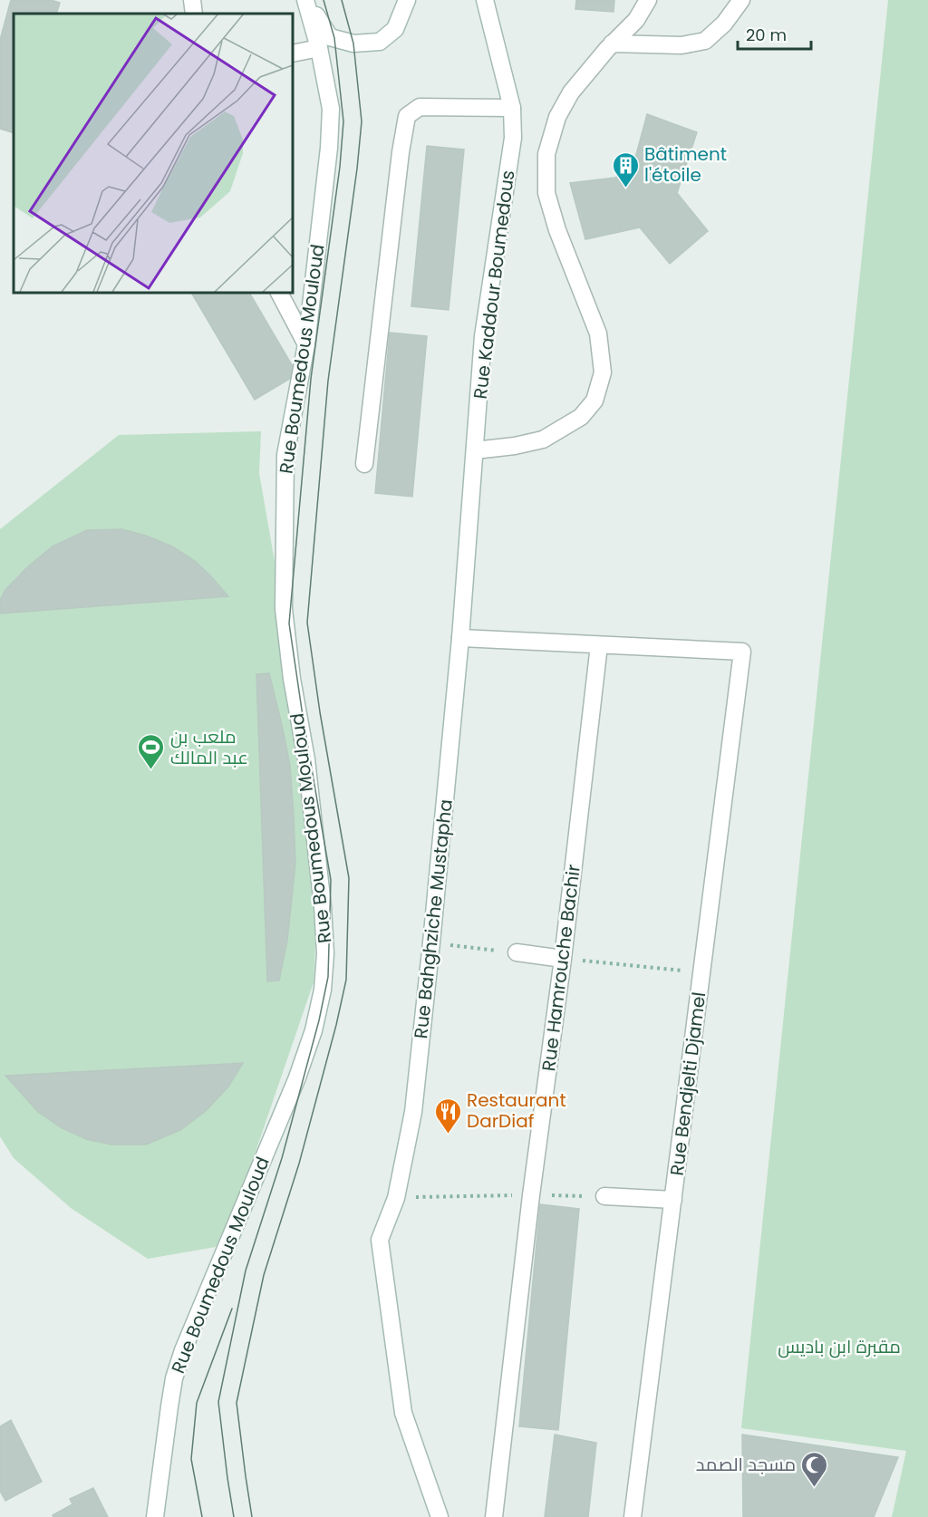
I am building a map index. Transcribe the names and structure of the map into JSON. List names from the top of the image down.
{
  "streets": {
    "street": [
      "Rue Kaddour Boumedous",
      "Rue Boumedous Mouloud",
      "Rue Bahghziche Mustapha",
      "Rue Hamrouche Bachir",
      "Rue Bendjelti Djamel"
    ]
  },
  "crossings": [
    ["Rue Kaddour Boumedous", "Rue Bahghziche Mustapha"],
    ["Rue Hamrouche Bachir", "Rue Bendjelti Djamel"]
  ],
  "parks": ["مقبرة ابن باديس"],
  "places": {
    "building": ["Bâtiment l'étoile"],
    "sports": ["ملعب بن عبد المالك"],
    "restaurant": ["Restaurant DarDiaf"],
    "mosque": ["مسجد الصمد"]
  },
  "scale_bar": "20 m"
}
